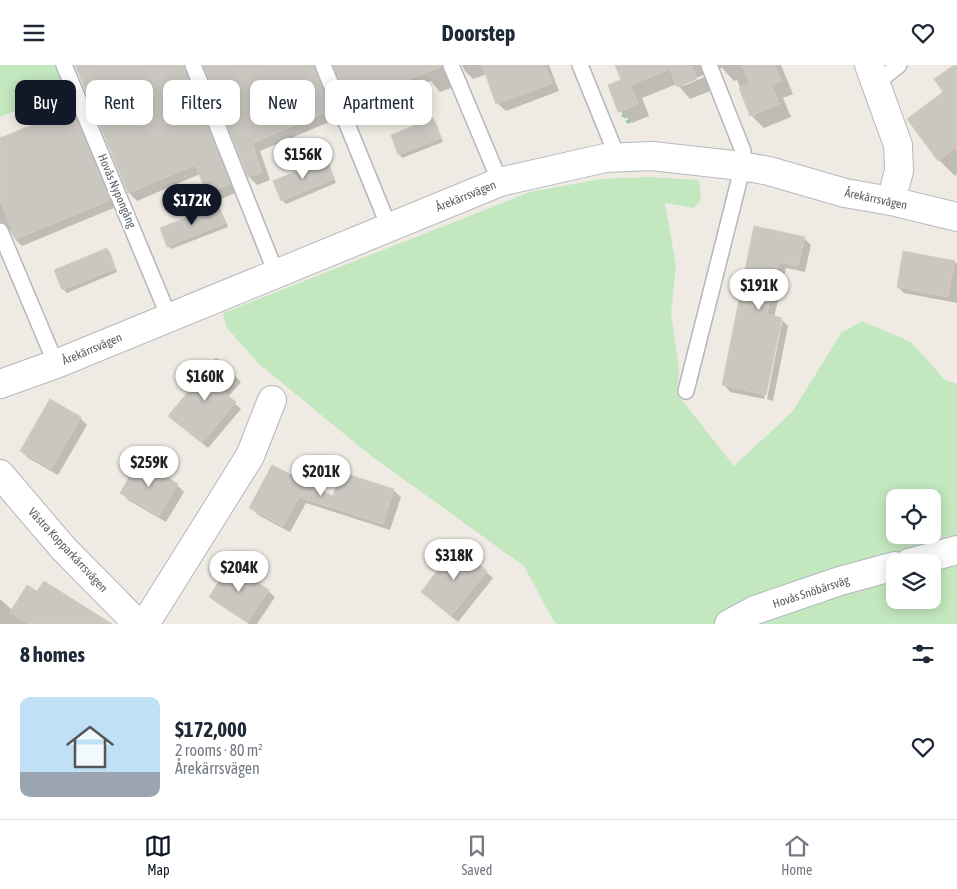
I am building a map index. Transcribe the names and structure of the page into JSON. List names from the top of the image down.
{
  "streets": {
    "street": ["Årekärrsvägen", "Västra Kopparkärrsvägen", "Hovås Snöbärsväg"],
    "lane": ["Hovås Nypongång"]
  },
  "crossings": [
    ["Hovås Nypongång", "Årekärrsvägen"]
  ],
  "page": {
    "header": "Doorstep",
    "chip": [
      "Buy",
      "Rent",
      "Filters",
      "New",
      "Apartment"
    ],
    "price": [
      "$156K",
      "$172K",
      "$191K",
      "$160K",
      "$259K",
      "$201K",
      "$318K",
      "$204K"
    ],
    "heading": "8 homes",
    "list": [
      {
        "name": "$172,000",
        "note": "2 rooms · 80 m² · Årekärrsvägen"
      }
    ],
    "tabs": ["Map", "Saved", "Home"]
  }
}
